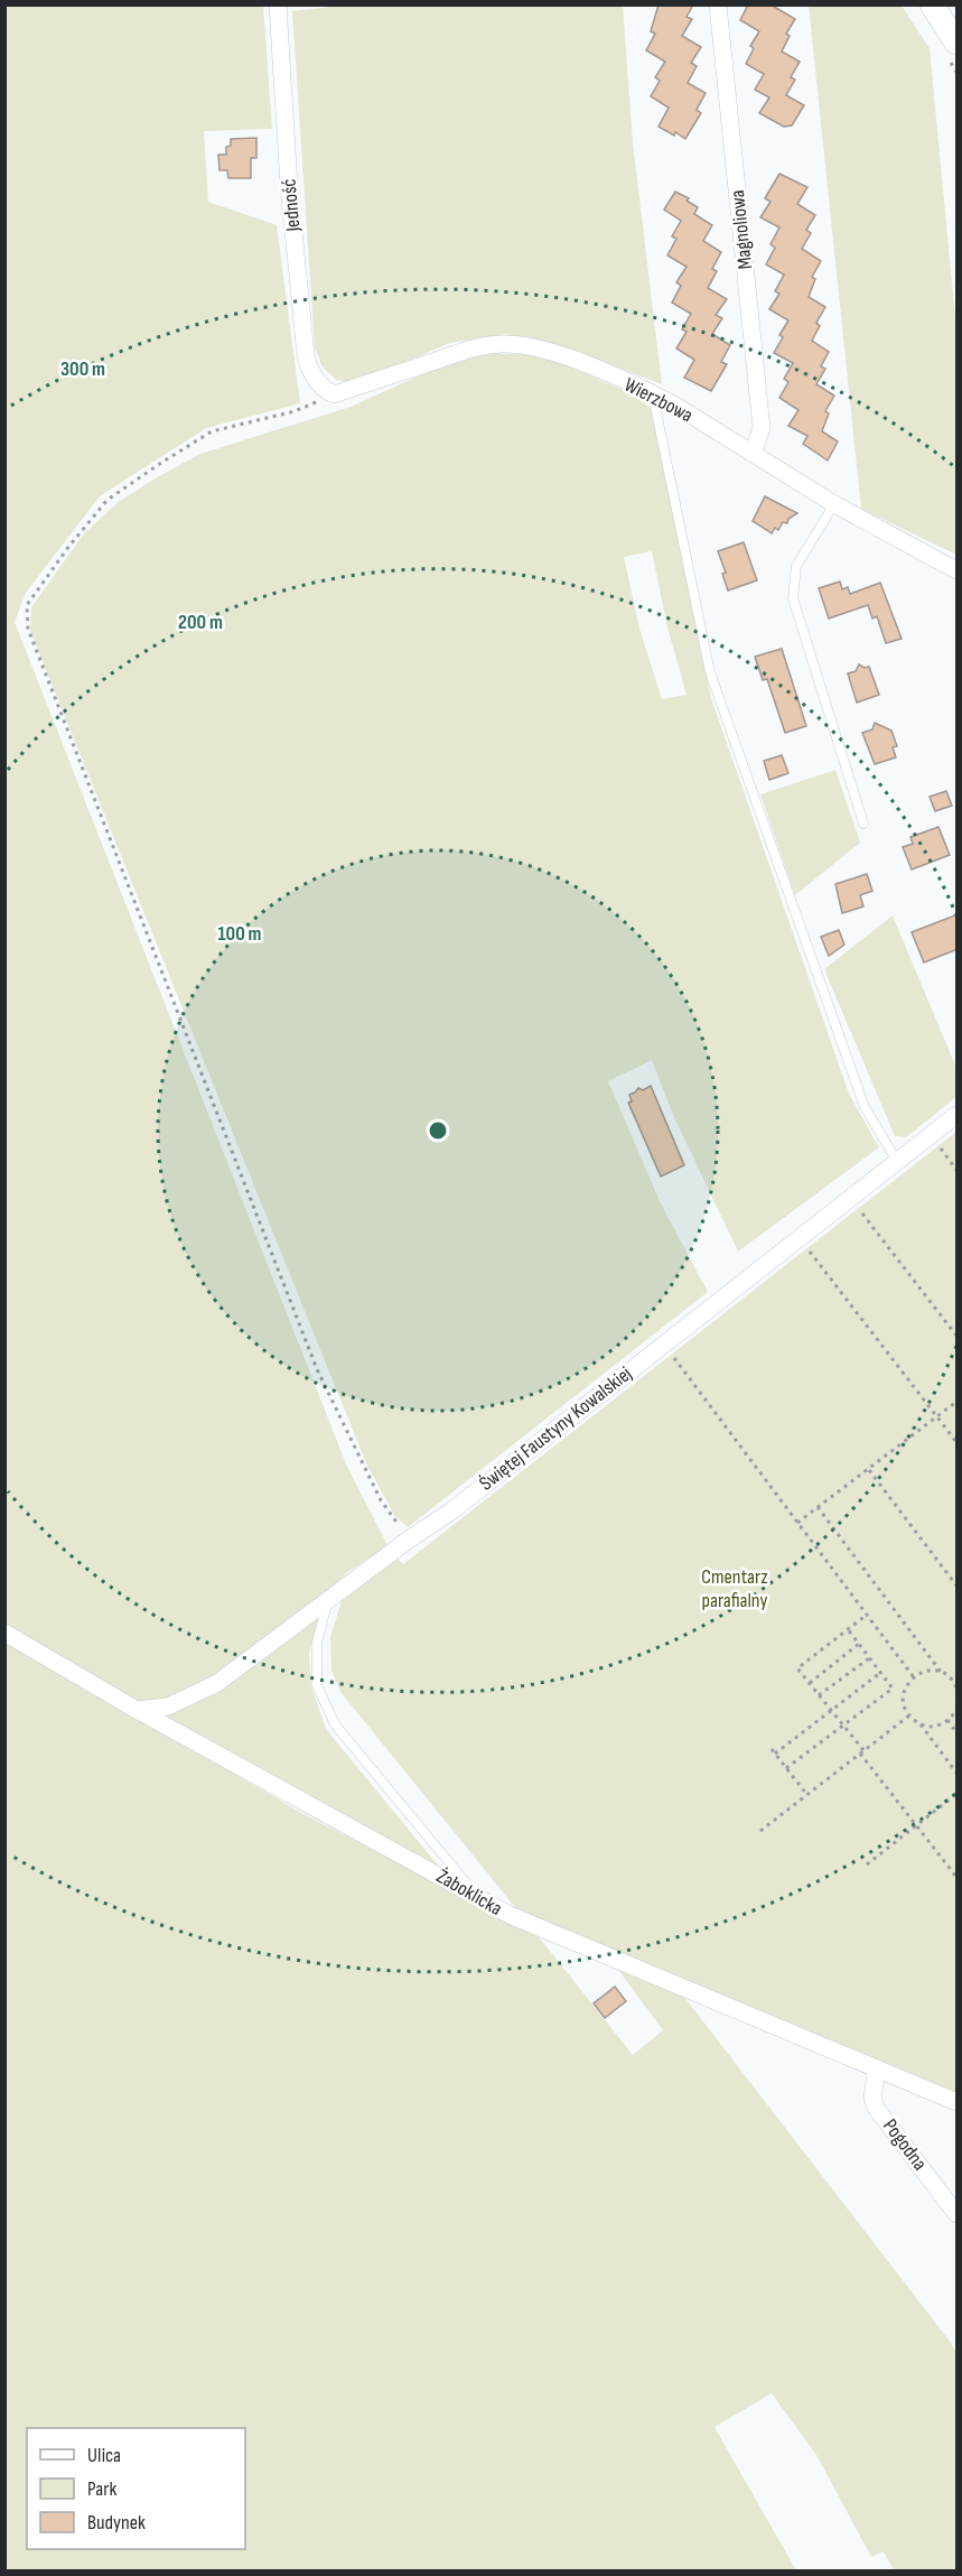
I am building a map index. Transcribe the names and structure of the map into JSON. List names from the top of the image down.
{
  "streets": {
    "street": [
      "Jedność",
      "Magnoliowa",
      "Wierzbowa",
      "Świętej Faustyny Kowalskiej",
      "Żaboklicka",
      "Pogodna"
    ]
  },
  "crossings": [
    ["Jedność", "Wierzbowa"],
    ["Magnoliowa", "Wierzbowa"],
    ["Świętej Faustyny Kowalskiej", "Żaboklicka"],
    ["Żaboklicka", "Pogodna"]
  ],
  "parks": ["Cmentarz parafialny"],
  "legend": ["Ulica", "Park", "Budynek"],
  "rings": ["300 m", "200 m", "100 m"]
}
